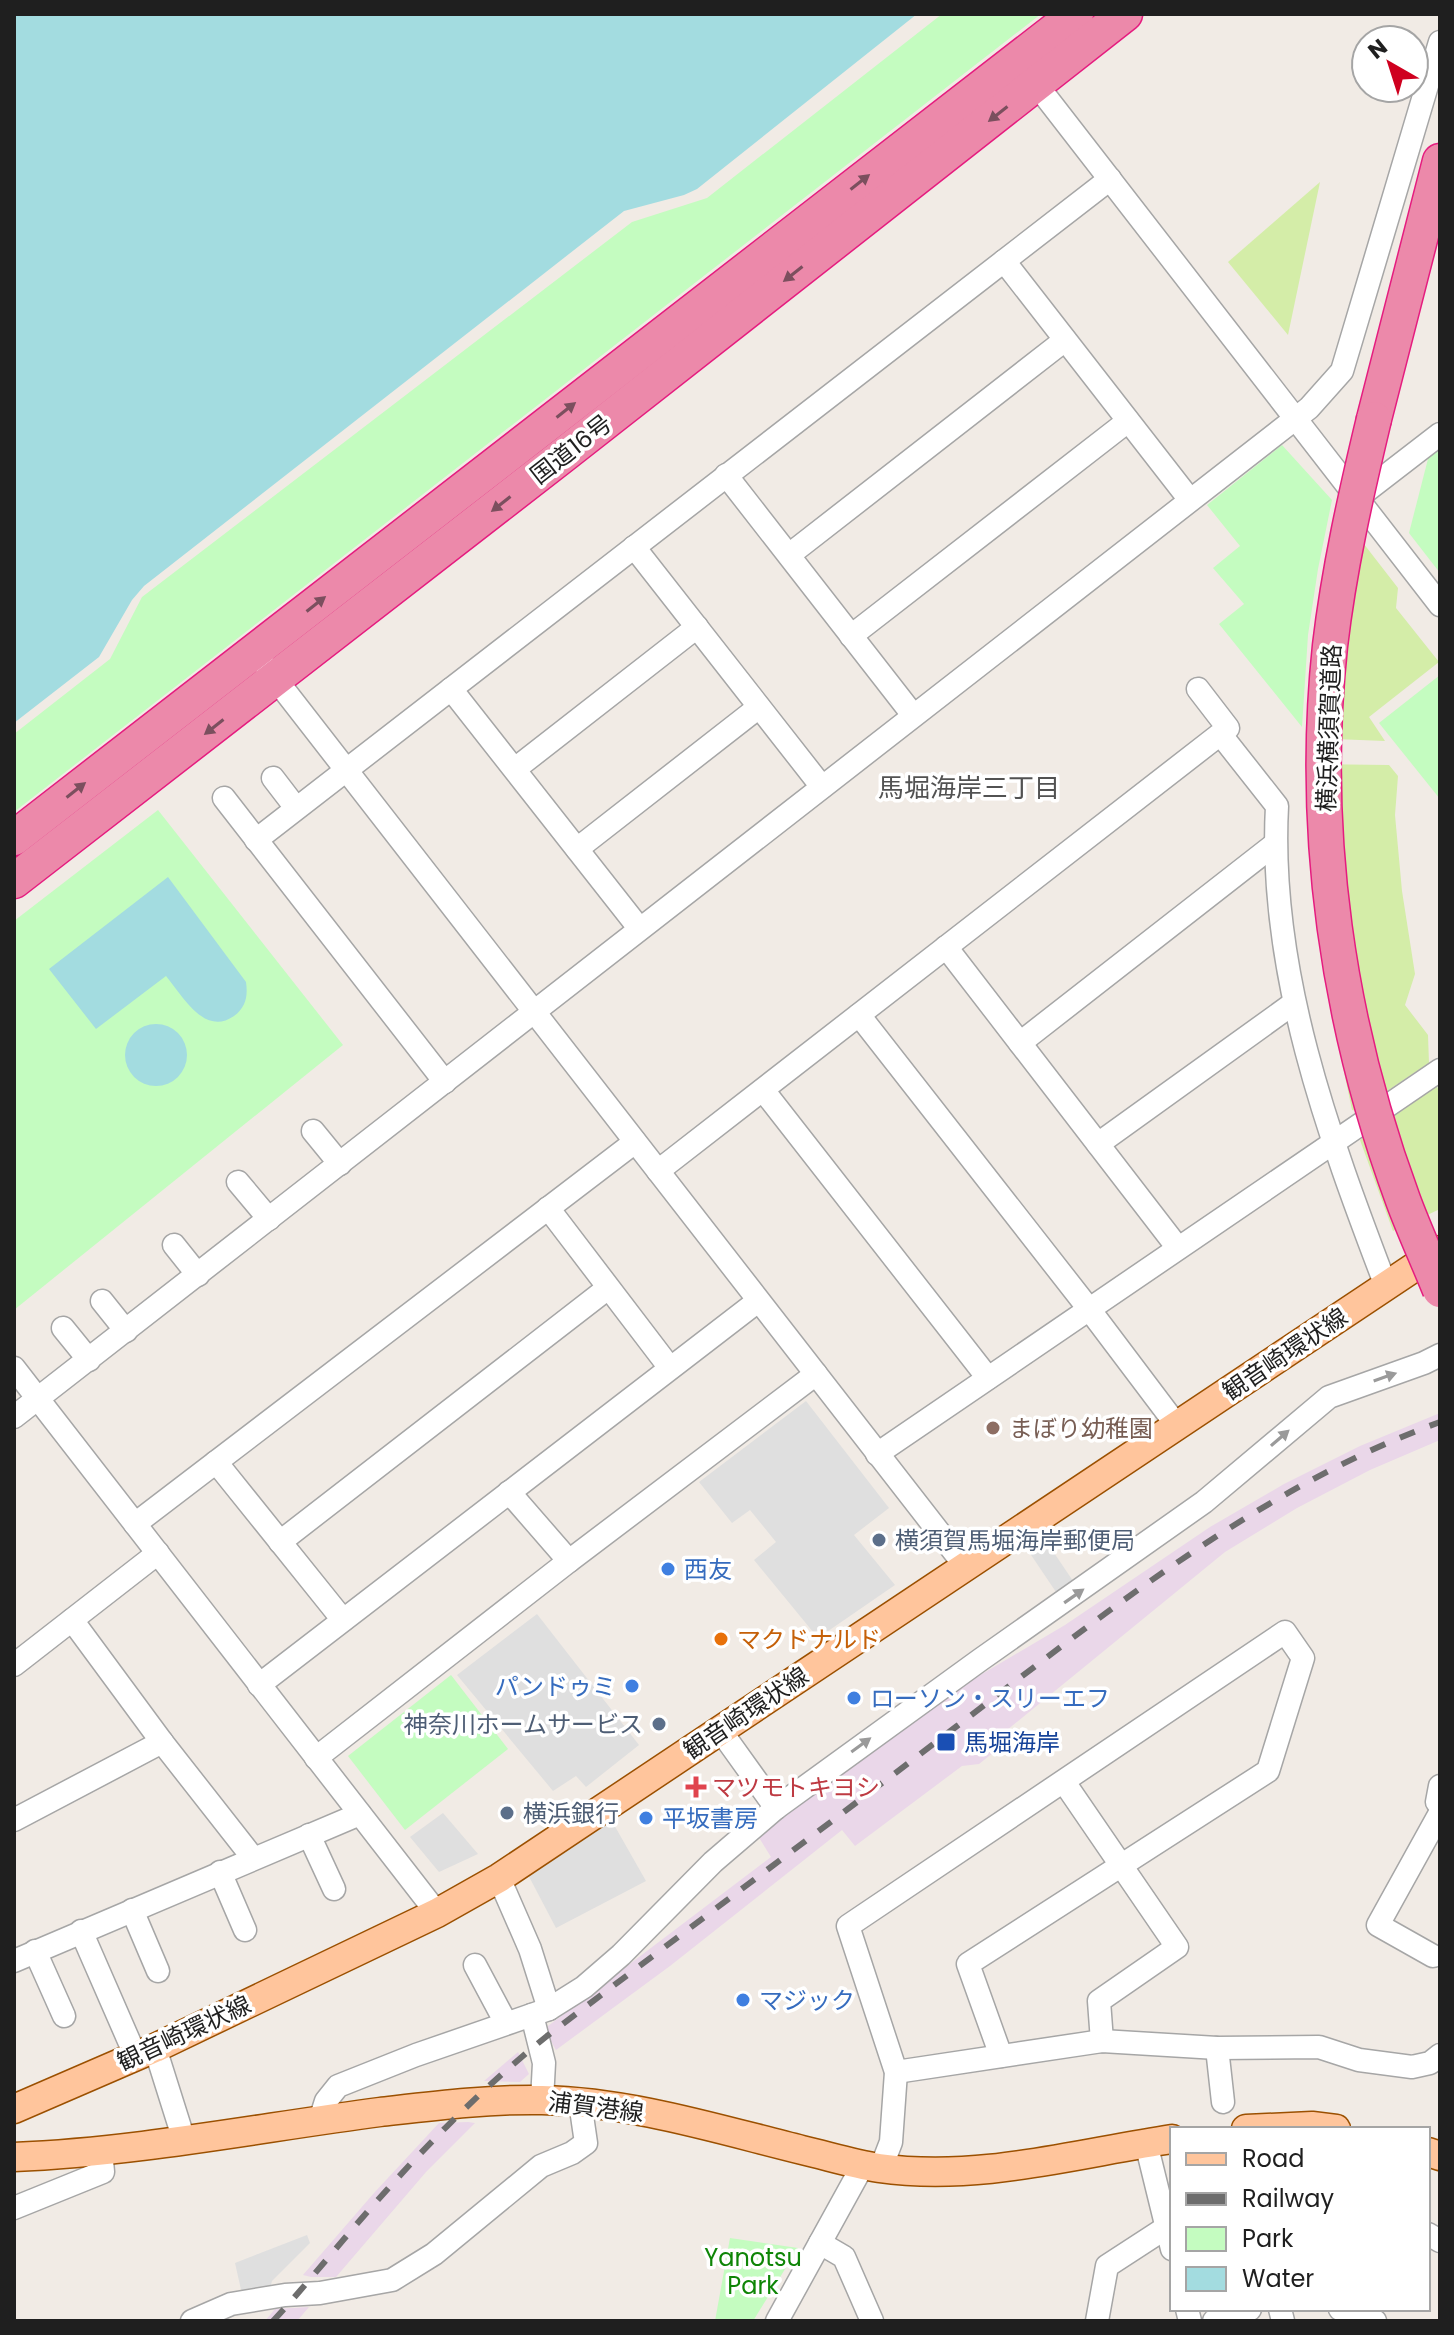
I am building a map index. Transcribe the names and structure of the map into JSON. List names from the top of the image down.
{
  "streets": {
    "highway": ["国道16号", "横浜横須賀道路"],
    "main road": ["観音崎環状線", "浦賀港線"]
  },
  "districts": ["馬堀海岸三丁目"],
  "parks": ["Yanotsu Park"],
  "places": {
    "other": [
      "まぼり幼稚園",
      "横須賀馬堀海岸郵便局",
      "西友",
      "マクドナルド",
      "パンドゥミ",
      "ローソン・スリーエフ",
      "神奈川ホームサービス",
      "横浜銀行",
      "平坂書房",
      "マジック"
    ],
    "transit": ["馬堀海岸"],
    "health": ["マツモトキヨシ"]
  },
  "legend": [
    "Road",
    "Railway",
    "Park",
    "Water"
  ],
  "north": "top left"
}
